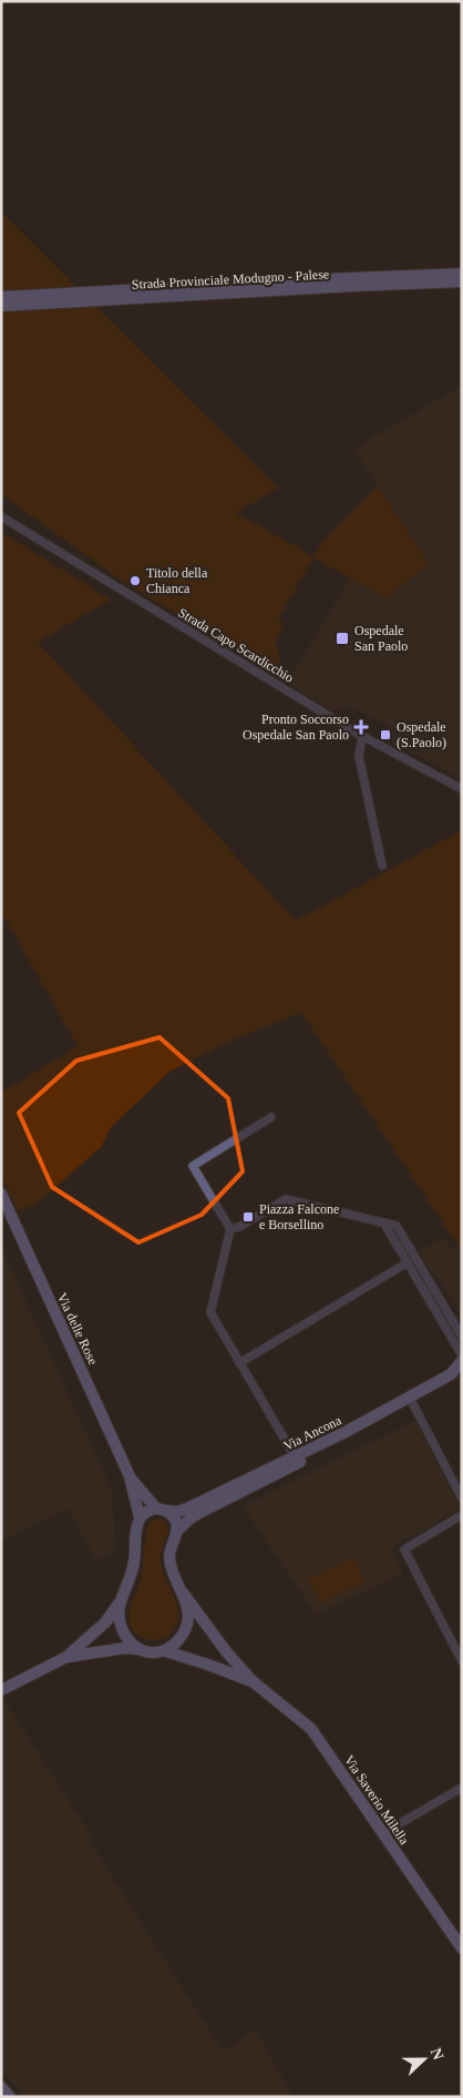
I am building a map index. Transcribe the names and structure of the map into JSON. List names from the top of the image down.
{
  "streets": {
    "street": [
      "Strada Provinciale Modugno - Palese",
      "Strada Capo Scardicchio",
      "Via delle Rose",
      "Via Ancona",
      "Via Saverio Milella"
    ]
  },
  "crossings": [
    ["Via delle Rose", "Via Ancona"]
  ],
  "places": {
    "other": ["Titolo della Chianca"],
    "transit": ["Ospedale San Paolo", "Ospedale (S.Paolo)", "Piazza Falcone e Borsellino"],
    "health": ["Pronto Soccorso Ospedale San Paolo"]
  },
  "north": "right"
}
